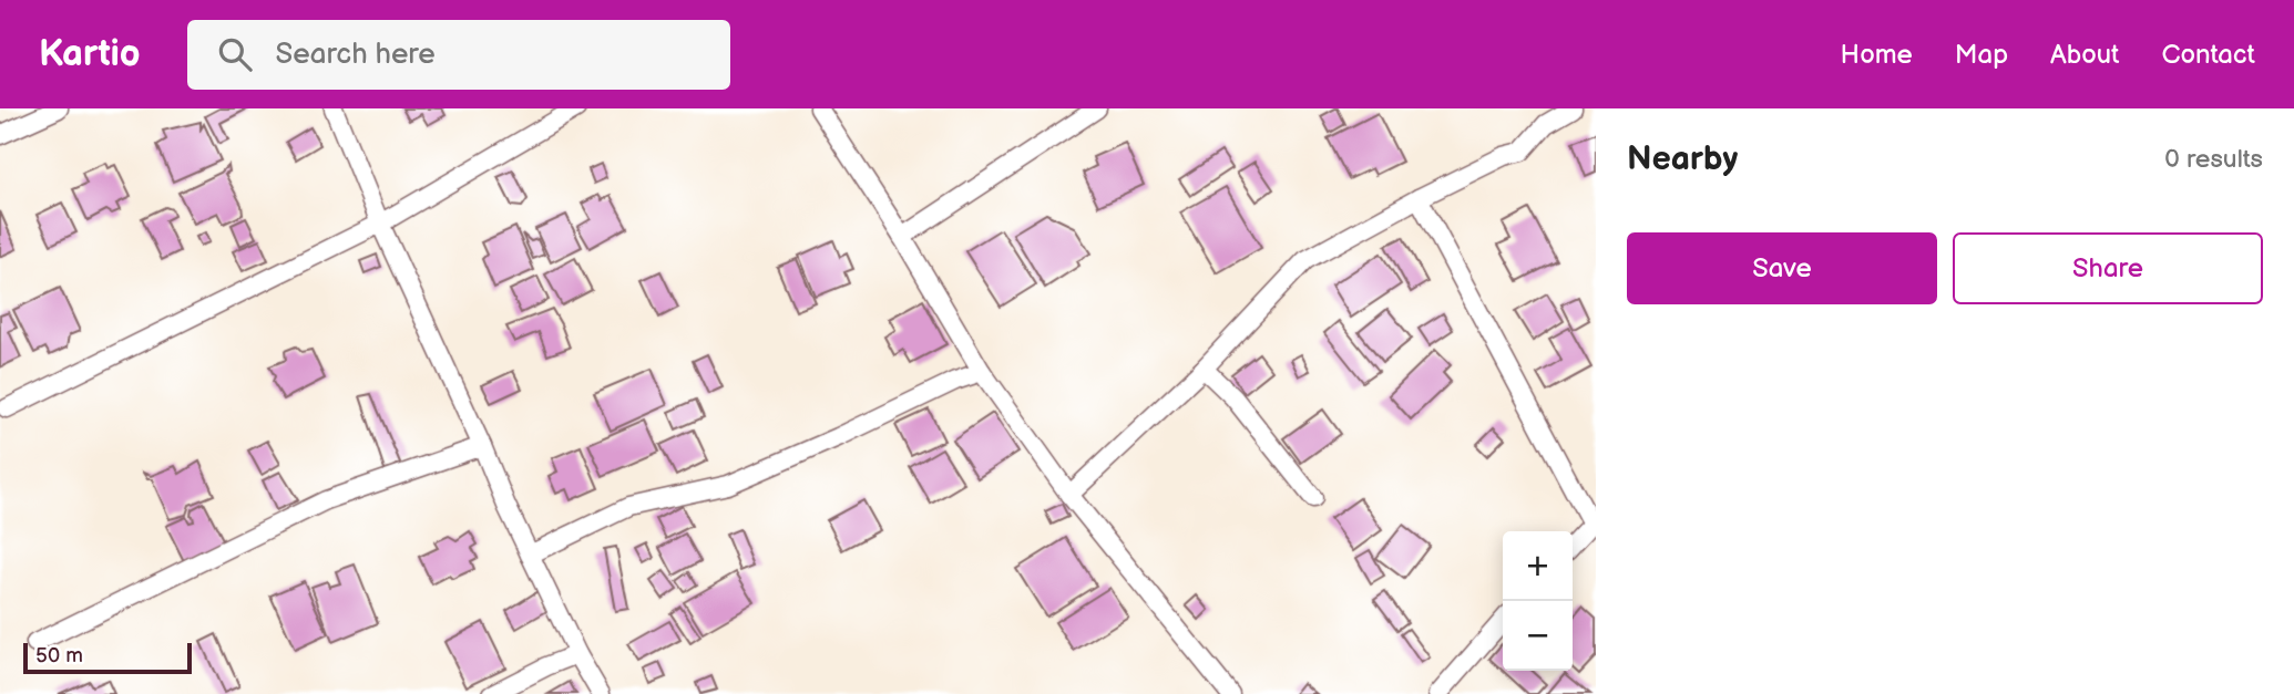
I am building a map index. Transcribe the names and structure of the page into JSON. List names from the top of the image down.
{
  "scale_bar": "50 m",
  "page": {
    "header": "Kartio",
    "search": "Search here",
    "nav": [
      "Home",
      "Map",
      "About",
      "Contact"
    ],
    "heading": ["Nearby", "0 results"],
    "buttons": ["Save", "Share"],
    "map_buttons": ["+", "−"],
    "scale": "50 m"
  }
}
